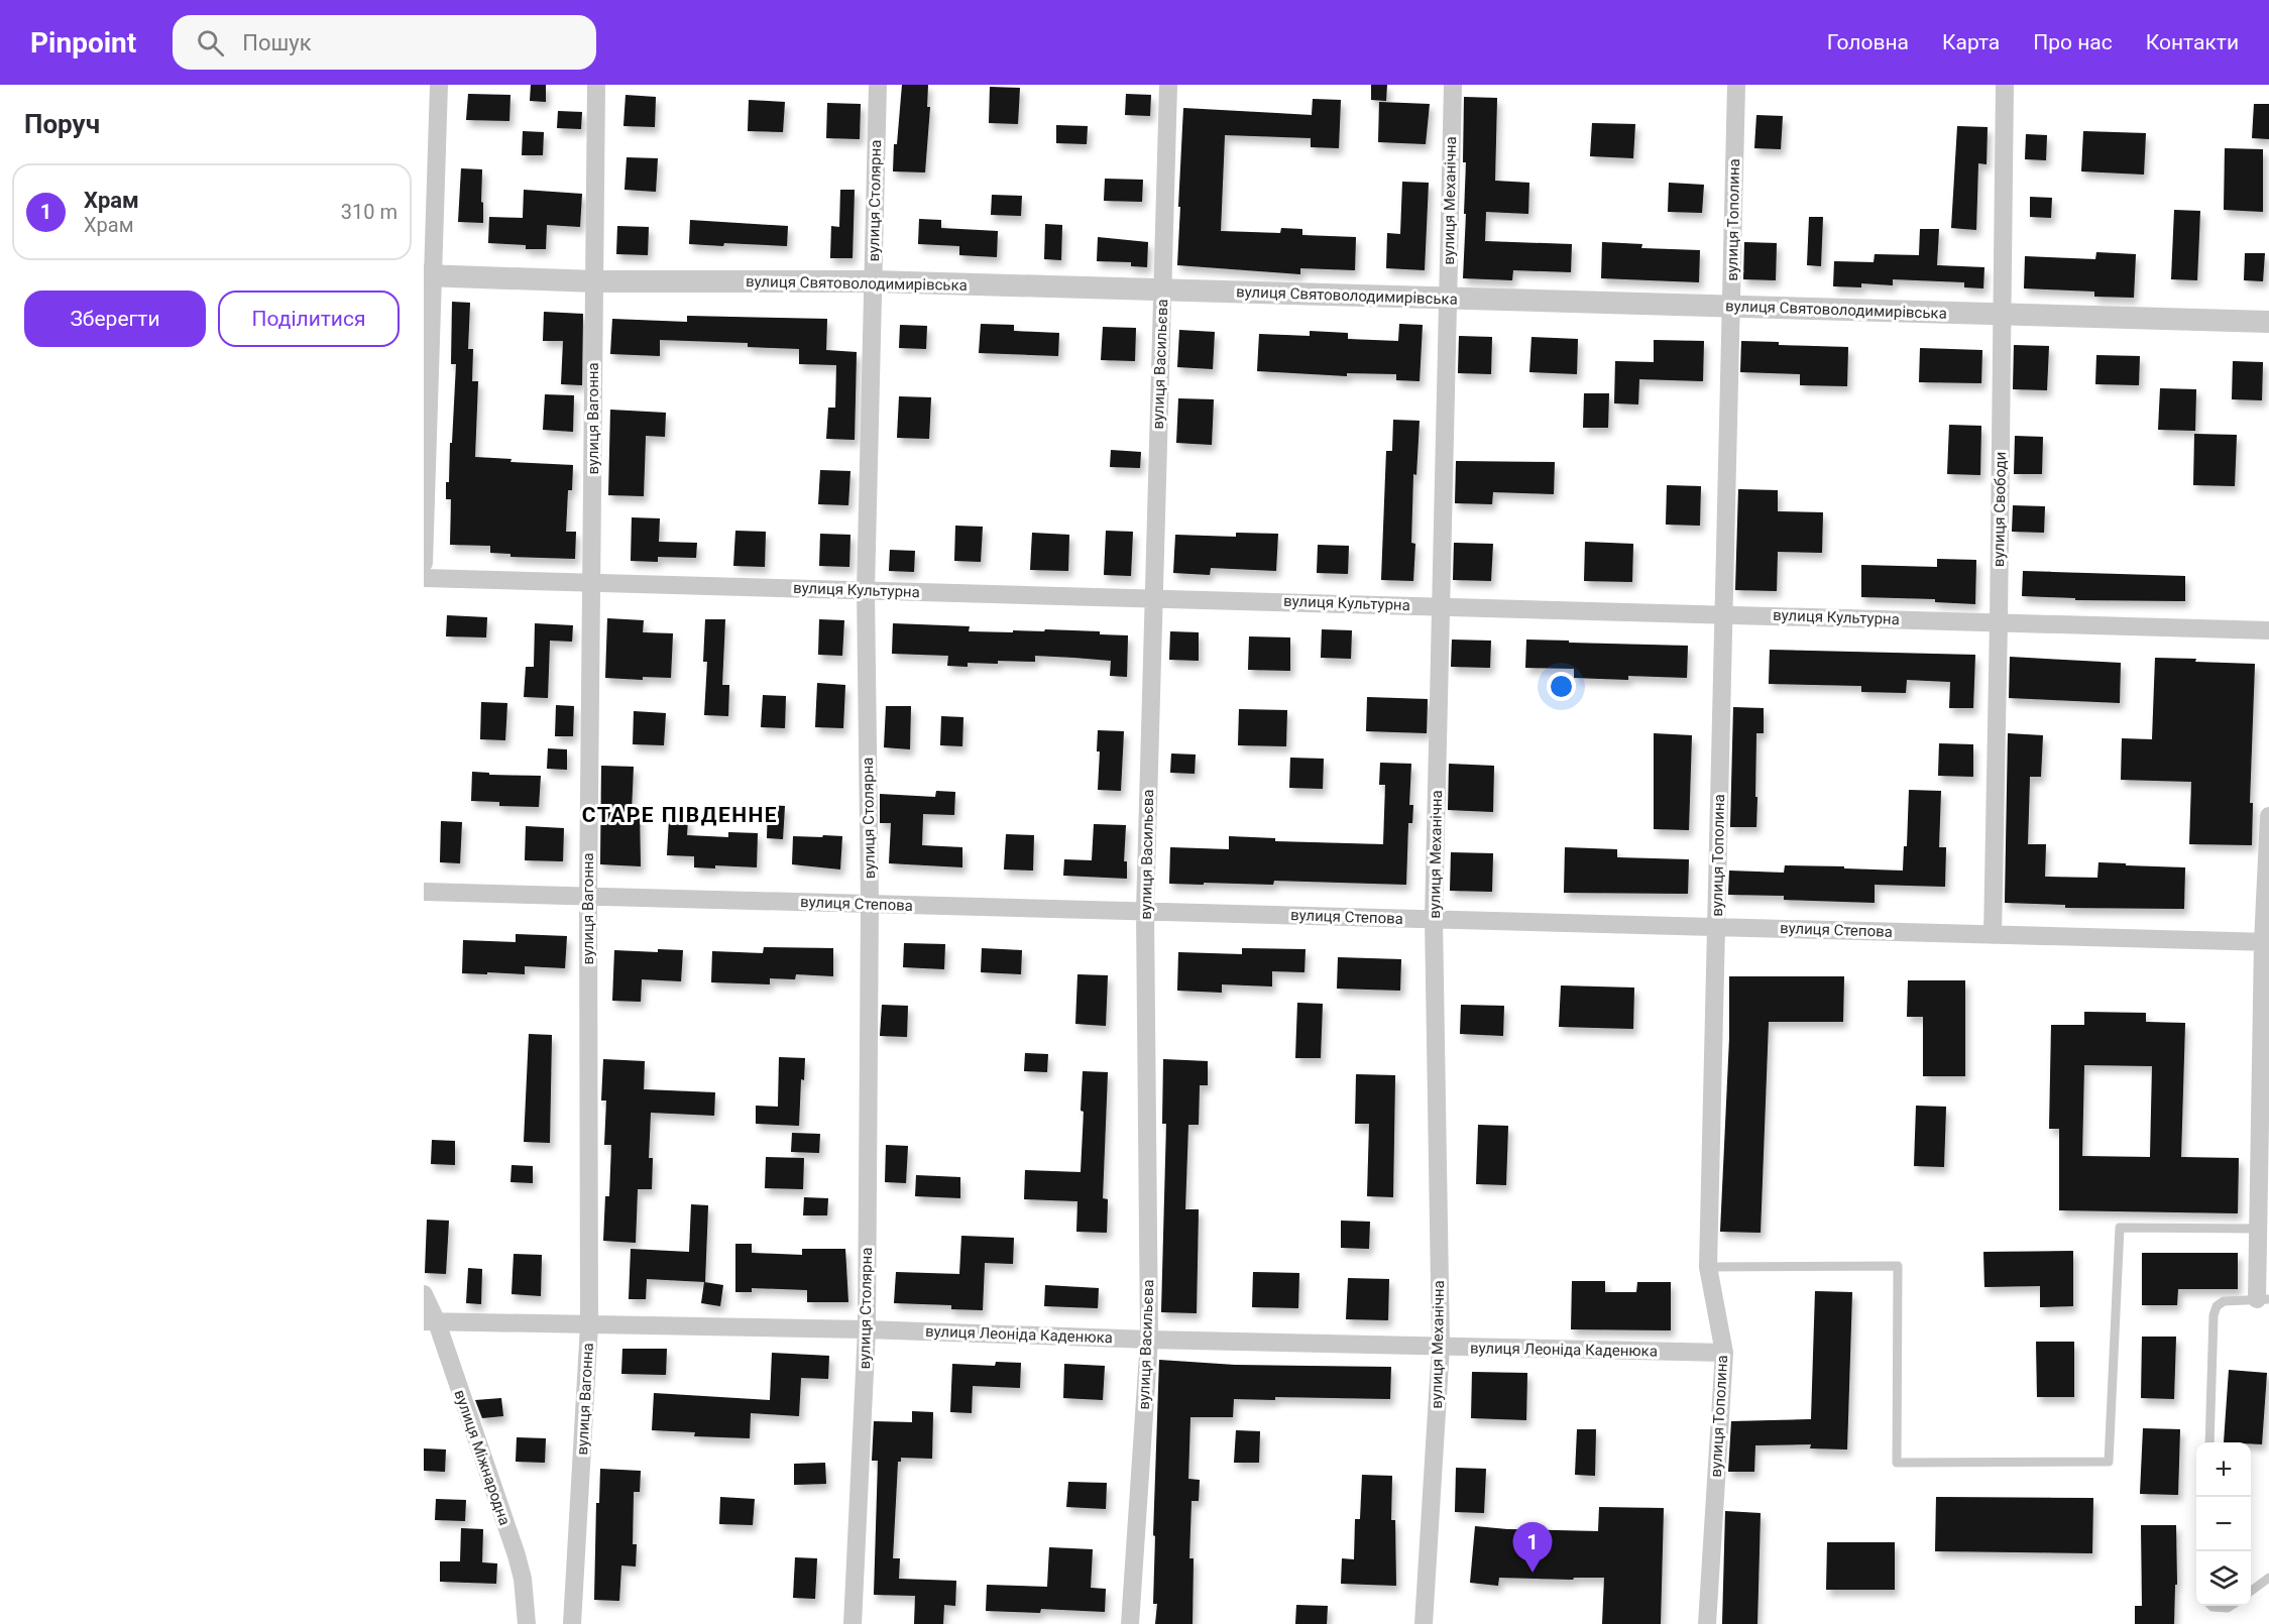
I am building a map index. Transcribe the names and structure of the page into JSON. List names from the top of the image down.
{
  "streets": {
    "street": [
      "вулиця Столярна",
      "вулиця Механічна",
      "вулиця Тополина",
      "вулиця Святоволодимирівська",
      "вулиця Васильєва",
      "вулиця Вагонна",
      "вулиця Свободи",
      "вулиця Культурна",
      "вулиця Степова",
      "вулиця Леоніда Каденюка",
      "вулиця Міжнародна"
    ]
  },
  "crossings": [
    ["вулиця Столярна", "вулиця Святоволодимирівська"],
    ["вулиця Столярна", "вулиця Культурна"],
    ["вулиця Столярна", "вулиця Степова"],
    ["вулиця Столярна", "вулиця Леоніда Каденюка"],
    ["вулиця Механічна", "вулиця Святоволодимирівська"],
    ["вулиця Механічна", "вулиця Культурна"],
    ["вулиця Механічна", "вулиця Степова"],
    ["вулиця Механічна", "вулиця Леоніда Каденюка"],
    ["вулиця Тополина", "вулиця Святоволодимирівська"],
    ["вулиця Тополина", "вулиця Культурна"],
    ["вулиця Тополина", "вулиця Степова"],
    ["вулиця Тополина", "вулиця Леоніда Каденюка"],
    ["вулиця Святоволодимирівська", "вулиця Васильєва"],
    ["вулиця Святоволодимирівська", "вулиця Вагонна"],
    ["вулиця Святоволодимирівська", "вулиця Свободи"],
    ["вулиця Васильєва", "вулиця Культурна"],
    ["вулиця Васильєва", "вулиця Степова"],
    ["вулиця Васильєва", "вулиця Леоніда Каденюка"],
    ["вулиця Вагонна", "вулиця Культурна"],
    ["вулиця Вагонна", "вулиця Степова"],
    ["вулиця Вагонна", "вулиця Леоніда Каденюка"],
    ["вулиця Свободи", "вулиця Культурна"],
    ["вулиця Свободи", "вулиця Степова"],
    ["вулиця Леоніда Каденюка", "вулиця Міжнародна"]
  ],
  "districts": ["СТАРЕ ПІВДЕННЕ"],
  "page": {
    "header": "Pinpoint",
    "search": "Пошук",
    "nav": [
      "Головна",
      "Карта",
      "Про нас",
      "Контакти"
    ],
    "heading": "Поруч",
    "list": [
      {
        "mark": "1",
        "name": "Храм",
        "note": "Храм",
        "value": "310 m"
      }
    ],
    "buttons": ["Зберегти", "Поділитися"],
    "map_buttons": ["+", "−"],
    "pins": "1"
  }
}
